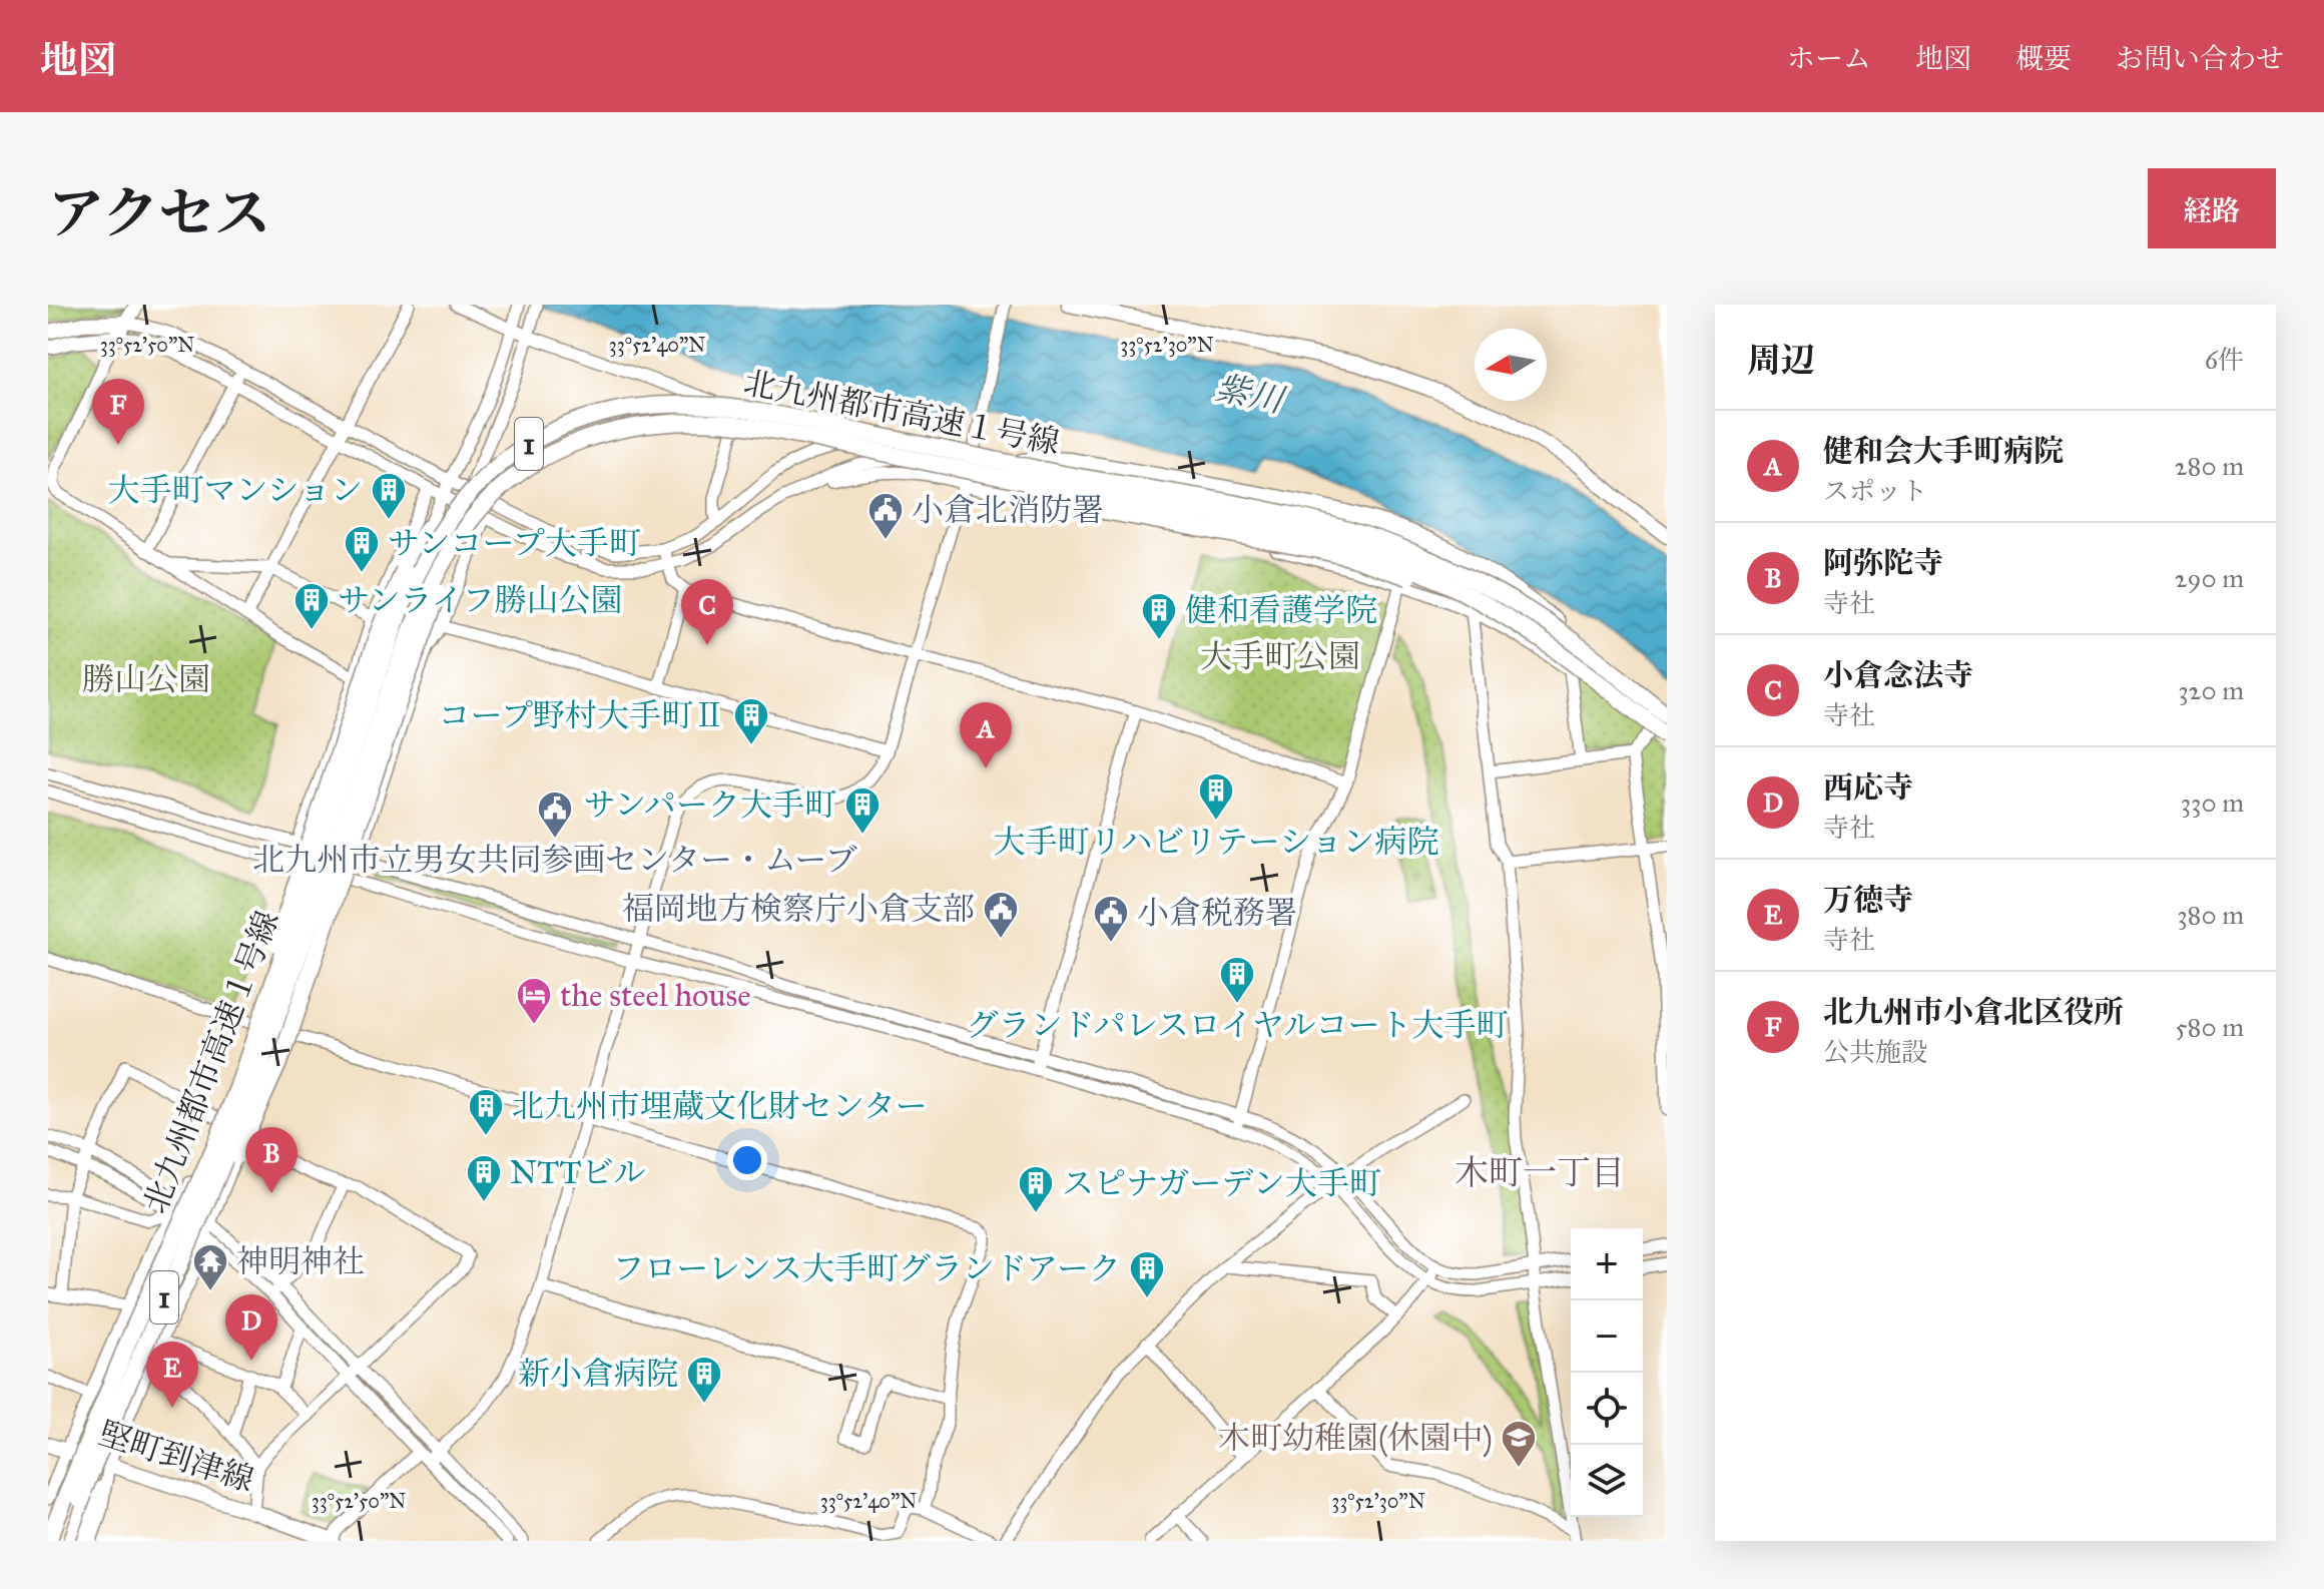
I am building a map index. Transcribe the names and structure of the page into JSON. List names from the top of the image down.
{
  "streets": {
    "highway": ["北九州都市高速１号線", "1"],
    "main road": ["堅町到津線"]
  },
  "crossings": [
    ["北九州都市高速１号線", "1"]
  ],
  "districts": ["木町一丁目"],
  "water": ["紫川"],
  "parks": ["大手町公園", "勝山公園"],
  "places": {
    "building": [
      "大手町マンション",
      "サンコープ大手町",
      "サンライフ勝山公園",
      "健和看護学院",
      "コープ野村大手町Ⅱ",
      "大手町リハビリテーション病院",
      "サンパーク大手町",
      "グランドパレスロイヤルコート大手町",
      "北九州市埋蔵文化財センター",
      "NTTビル",
      "スピナガーデン大手町",
      "フローレンス大手町グランドアーク",
      "新小倉病院"
    ],
    "public building": [
      "小倉北消防署",
      "北九州市立男女共同参画センター・ムーブ",
      "福岡地方検察庁小倉支部",
      "小倉税務署"
    ],
    "hotel": ["the steel house"],
    "temple": ["神明神社"],
    "school or university": ["木町幼稚園(休園中)"]
  },
  "north": "left",
  "page": {
    "header": "地図",
    "nav": [
      "ホーム",
      "地図",
      "概要",
      "お問い合わせ"
    ],
    "title": "アクセス",
    "buttons": "経路",
    "heading": ["周辺", "6件"],
    "pins": [
      "F",
      "C",
      "A",
      "B",
      "D",
      "E"
    ],
    "list": [
      {
        "mark": "A",
        "name": "健和会大手町病院",
        "note": "スポット",
        "value": "280 m"
      },
      {
        "mark": "B",
        "name": "阿弥陀寺",
        "note": "寺社",
        "value": "290 m"
      },
      {
        "mark": "C",
        "name": "小倉念法寺",
        "note": "寺社",
        "value": "320 m"
      },
      {
        "mark": "D",
        "name": "西応寺",
        "note": "寺社",
        "value": "330 m"
      },
      {
        "mark": "E",
        "name": "万徳寺",
        "note": "寺社",
        "value": "380 m"
      },
      {
        "mark": "F",
        "name": "北九州市小倉北区役所",
        "note": "公共施設",
        "value": "580 m"
      }
    ],
    "map_buttons": ["+", "−"]
  },
  "coordinates": ["33°52'50\"N", "33°52'40\"N", "33°52'30\"N"]
}
